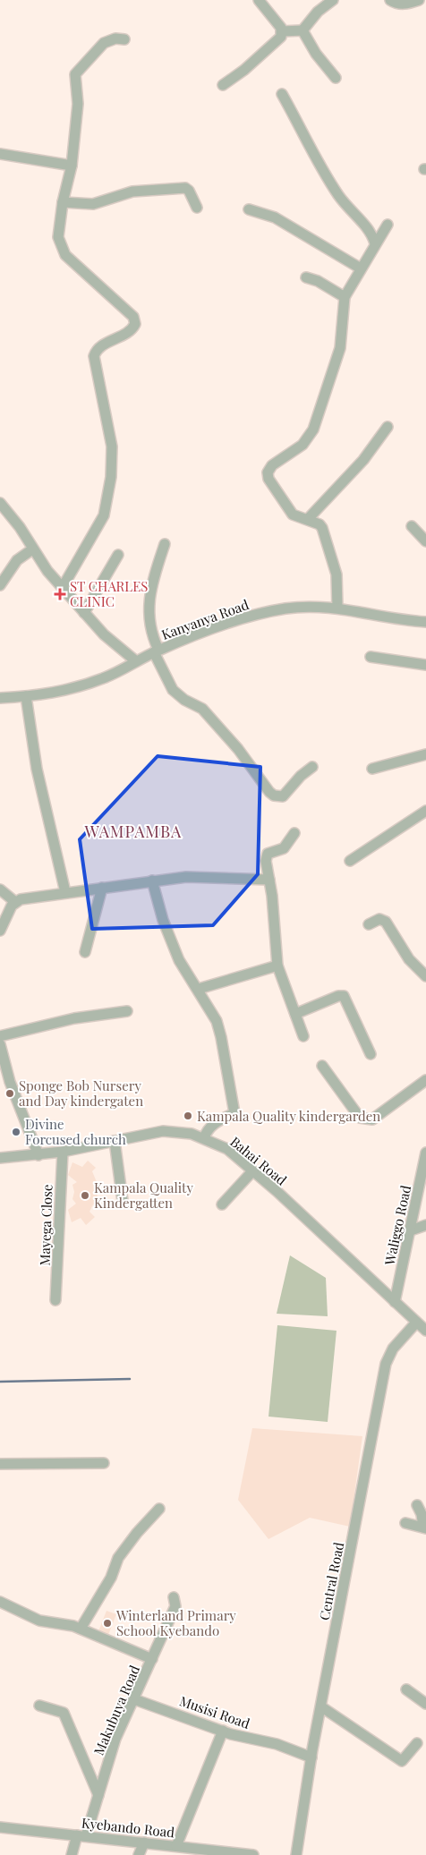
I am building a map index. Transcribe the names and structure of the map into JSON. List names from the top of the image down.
{
  "streets": {
    "street": [
      "Kanyanya Road",
      "Bahai Road",
      "Mayega Close",
      "Waliggo Road",
      "Central Road",
      "Makubuya Road",
      "Musisi Road",
      "Kyebando Road"
    ]
  },
  "crossings": [
    ["Bahai Road", "Mayega Close"],
    ["Bahai Road", "Waliggo Road"],
    ["Bahai Road", "Central Road"],
    ["Central Road", "Musisi Road"],
    ["Makubuya Road", "Musisi Road"],
    ["Makubuya Road", "Kyebando Road"]
  ],
  "districts": ["WAMPAMBA"],
  "places": {
    "health": ["ST CHARLES CLINIC"],
    "other": [
      "Sponge Bob Nursery and Day kindergaten",
      "Kampala Quality kindergarden",
      "Divine Forcused church",
      "Kampala Quality Kindergatten",
      "Winterland Primary School Kyebando"
    ]
  }
}
